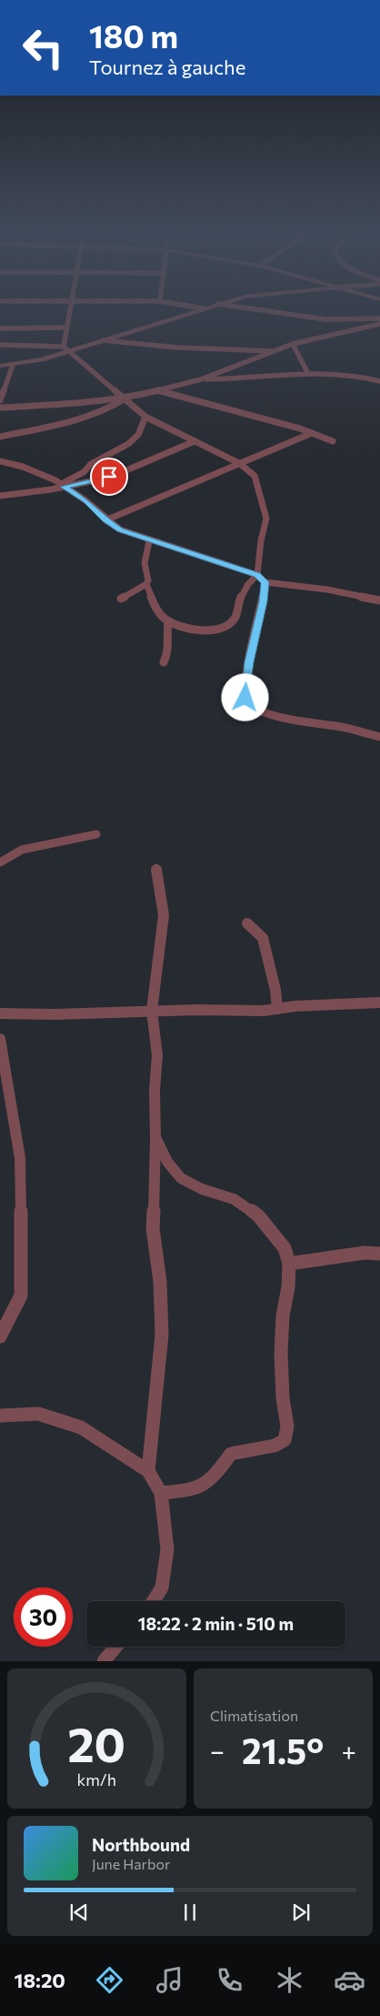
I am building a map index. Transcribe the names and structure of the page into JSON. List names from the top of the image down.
{
  "page": {
    "turn": ["180 m", "Tournez à gauche"],
    "limit": "30",
    "trip": "18:22 · 2 min · 510 m",
    "tile": "Climatisation",
    "heat": ["−", "21.5°", "+"],
    "song": ["Northbound", "June Harbor"],
    "tabs": "18:20",
    "gauge": ["20", "km/h"]
  }
}
